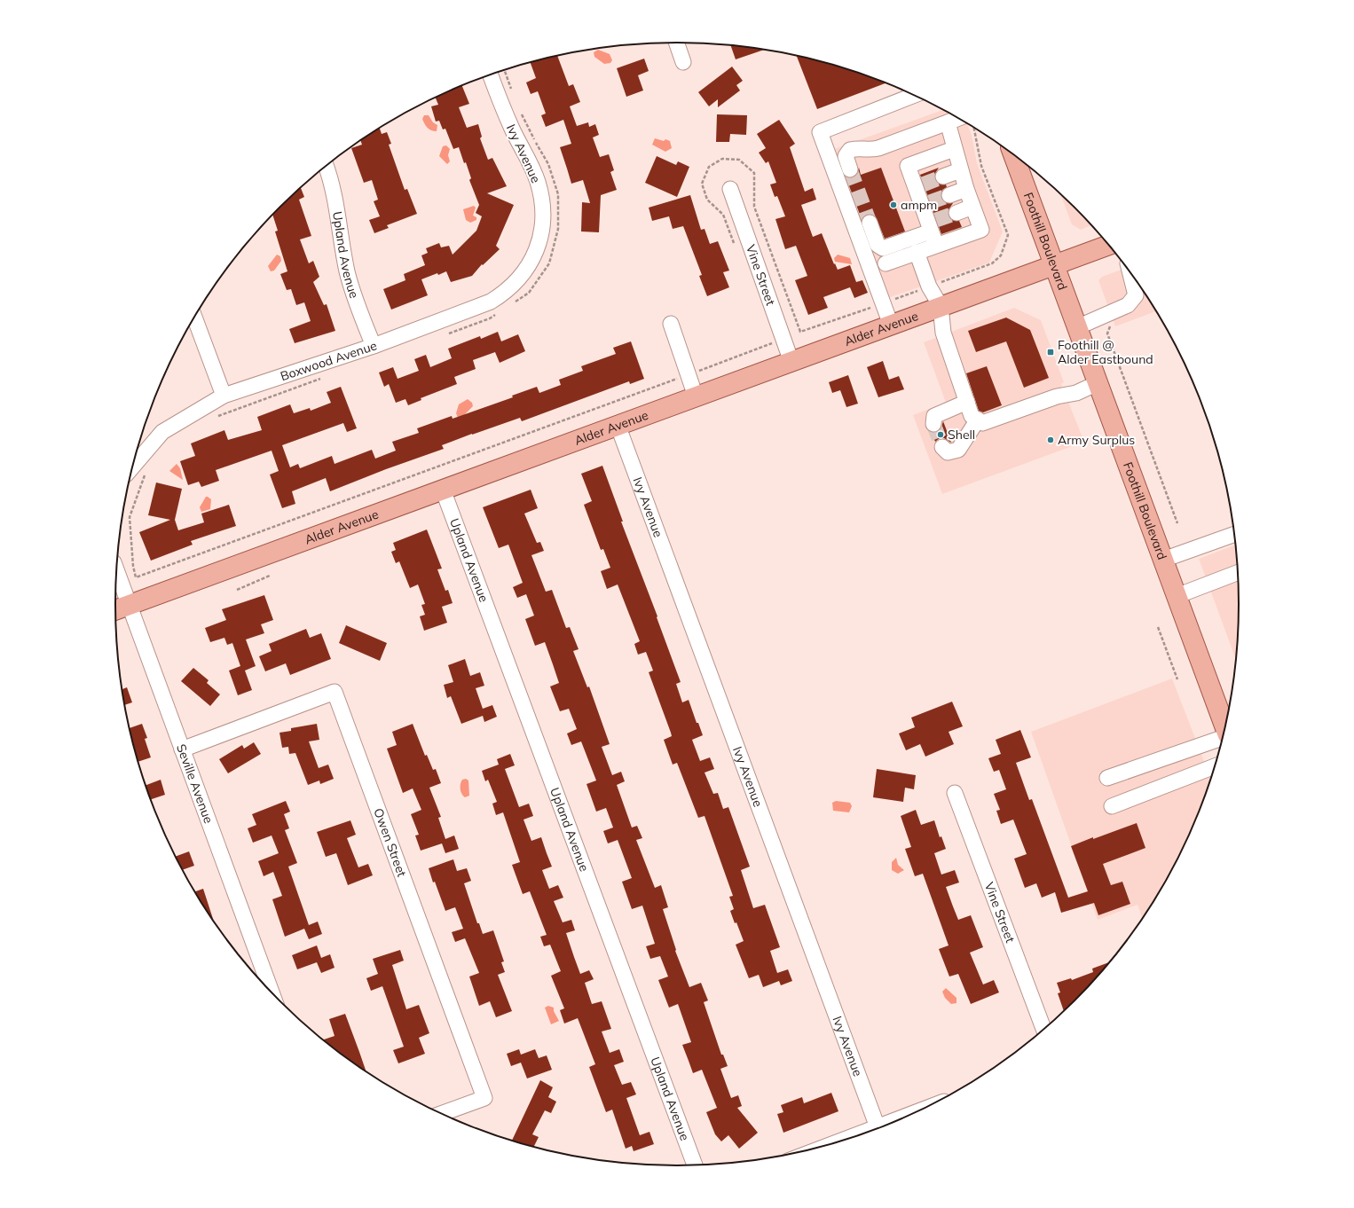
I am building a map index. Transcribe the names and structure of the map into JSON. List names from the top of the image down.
{
  "streets": {
    "main road": ["Foothill Boulevard", "Alder Avenue"],
    "street": [
      "Ivy Avenue",
      "Upland Avenue",
      "Vine Street",
      "Boxwood Avenue",
      "Seville Avenue",
      "Owen Street"
    ]
  },
  "crossings": [
    ["Ivy Avenue", "Alder Avenue"],
    ["Ivy Avenue", "Boxwood Avenue"],
    ["Foothill Boulevard", "Alder Avenue"],
    ["Upland Avenue", "Alder Avenue"],
    ["Upland Avenue", "Boxwood Avenue"],
    ["Vine Street", "Alder Avenue"],
    ["Alder Avenue", "Seville Avenue"],
    ["Seville Avenue", "Owen Street"]
  ],
  "places": {
    "other": ["ampm", "Shell", "Army Surplus"],
    "transit": ["Foothill @ Alder Eastbound"]
  }
}
